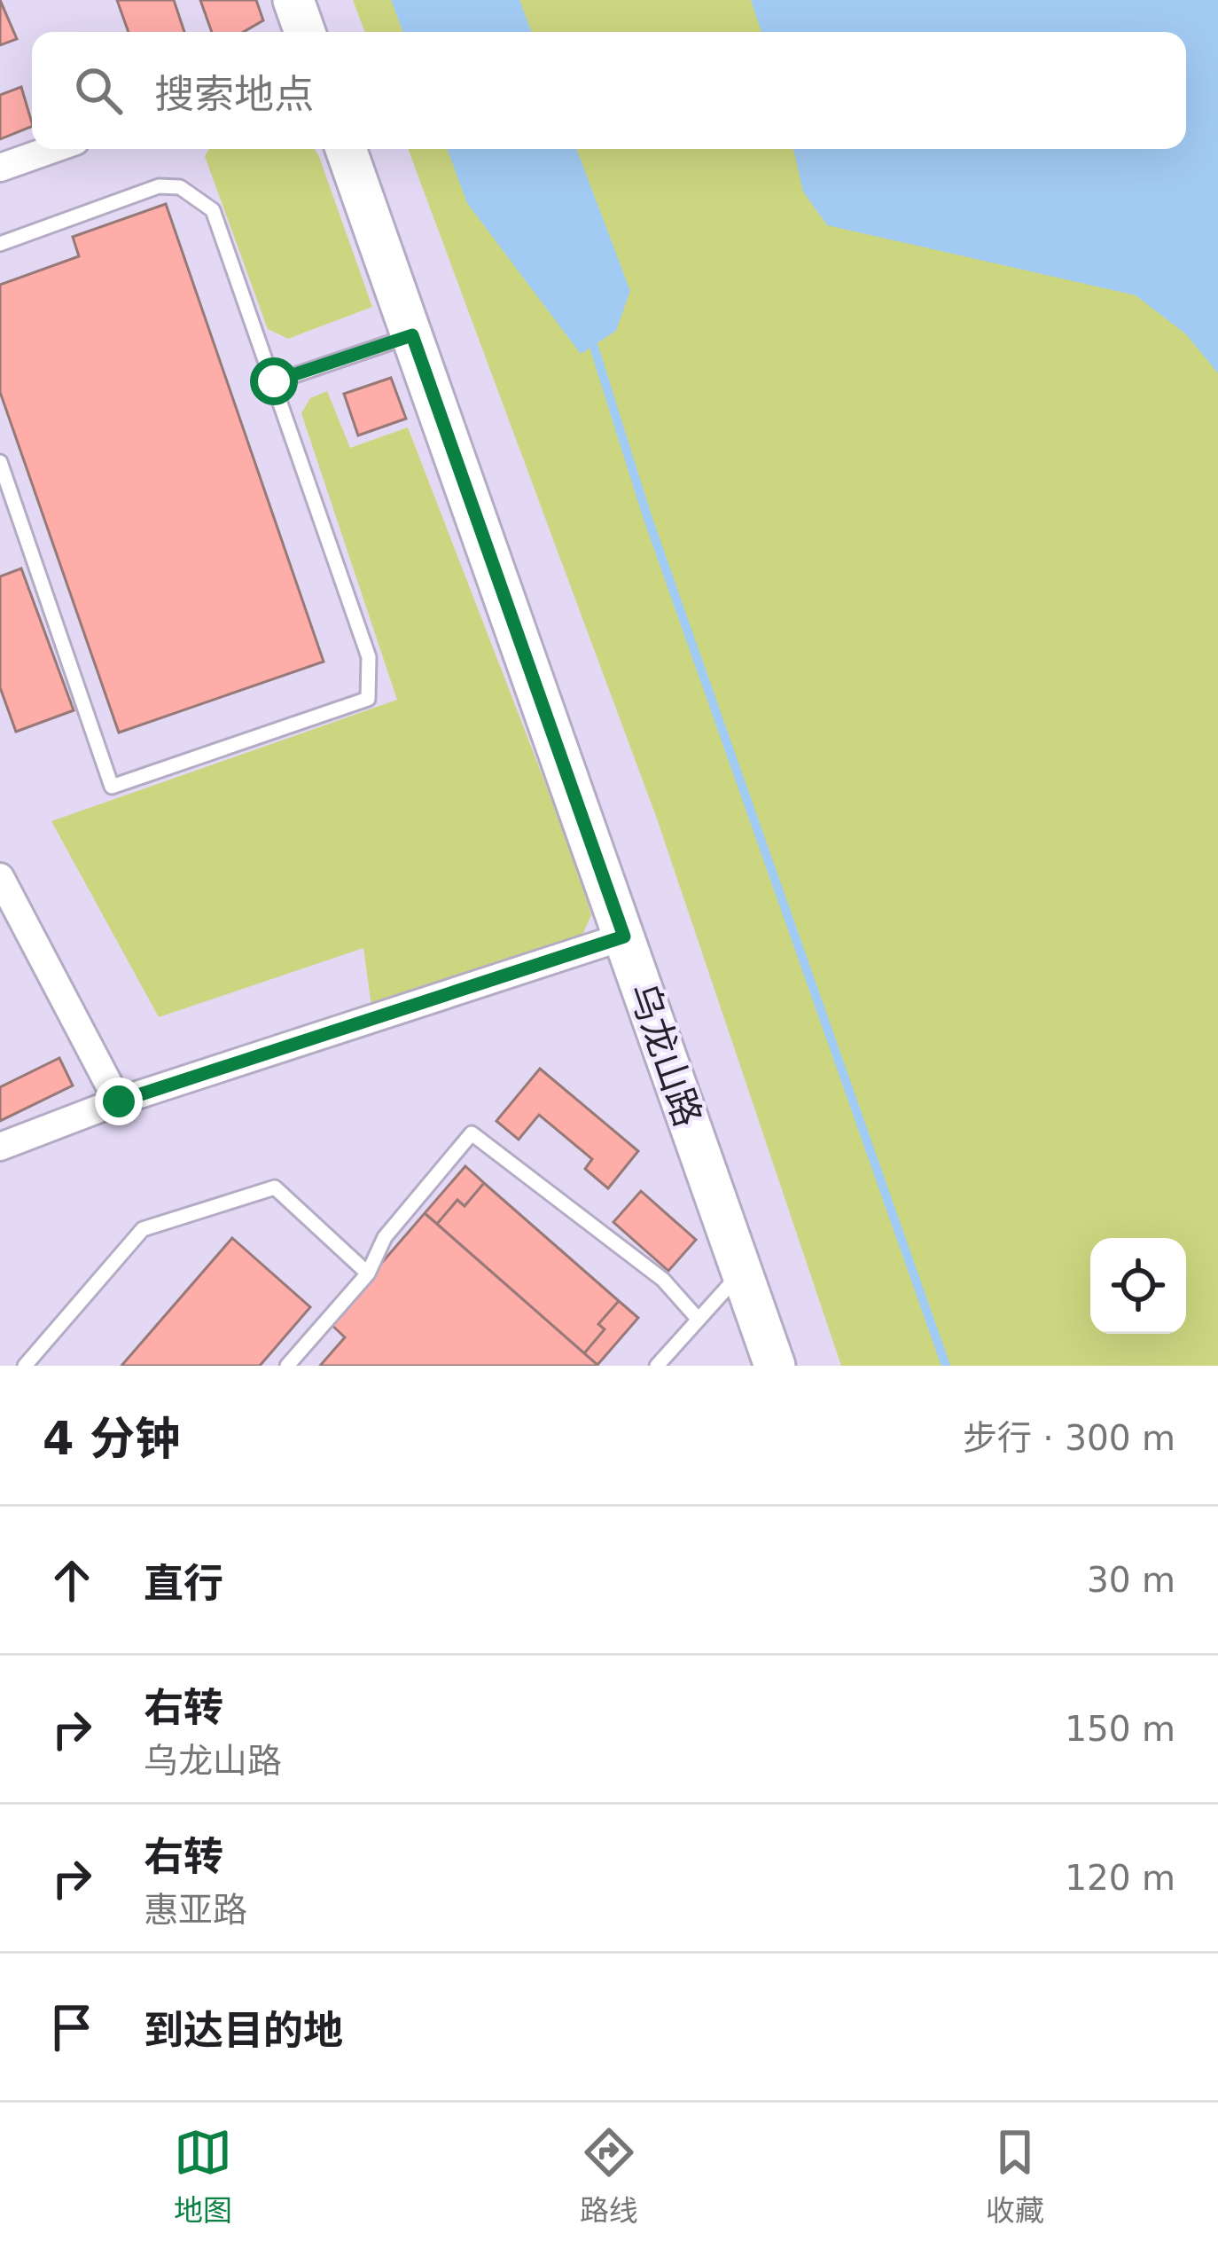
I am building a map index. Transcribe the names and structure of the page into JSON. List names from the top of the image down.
{
  "streets": {
    "street": ["乌龙山路"]
  },
  "page": {
    "search": "搜索地点",
    "heading": ["4 分钟", "步行 · 300 m"],
    "list": [
      ["直行", "30 m"],
      ["右转", "乌龙山路", "150 m"],
      ["右转", "惠亚路", "120 m"],
      "到达目的地"
    ],
    "nav": ["地图", "路线", "收藏"]
  }
}
